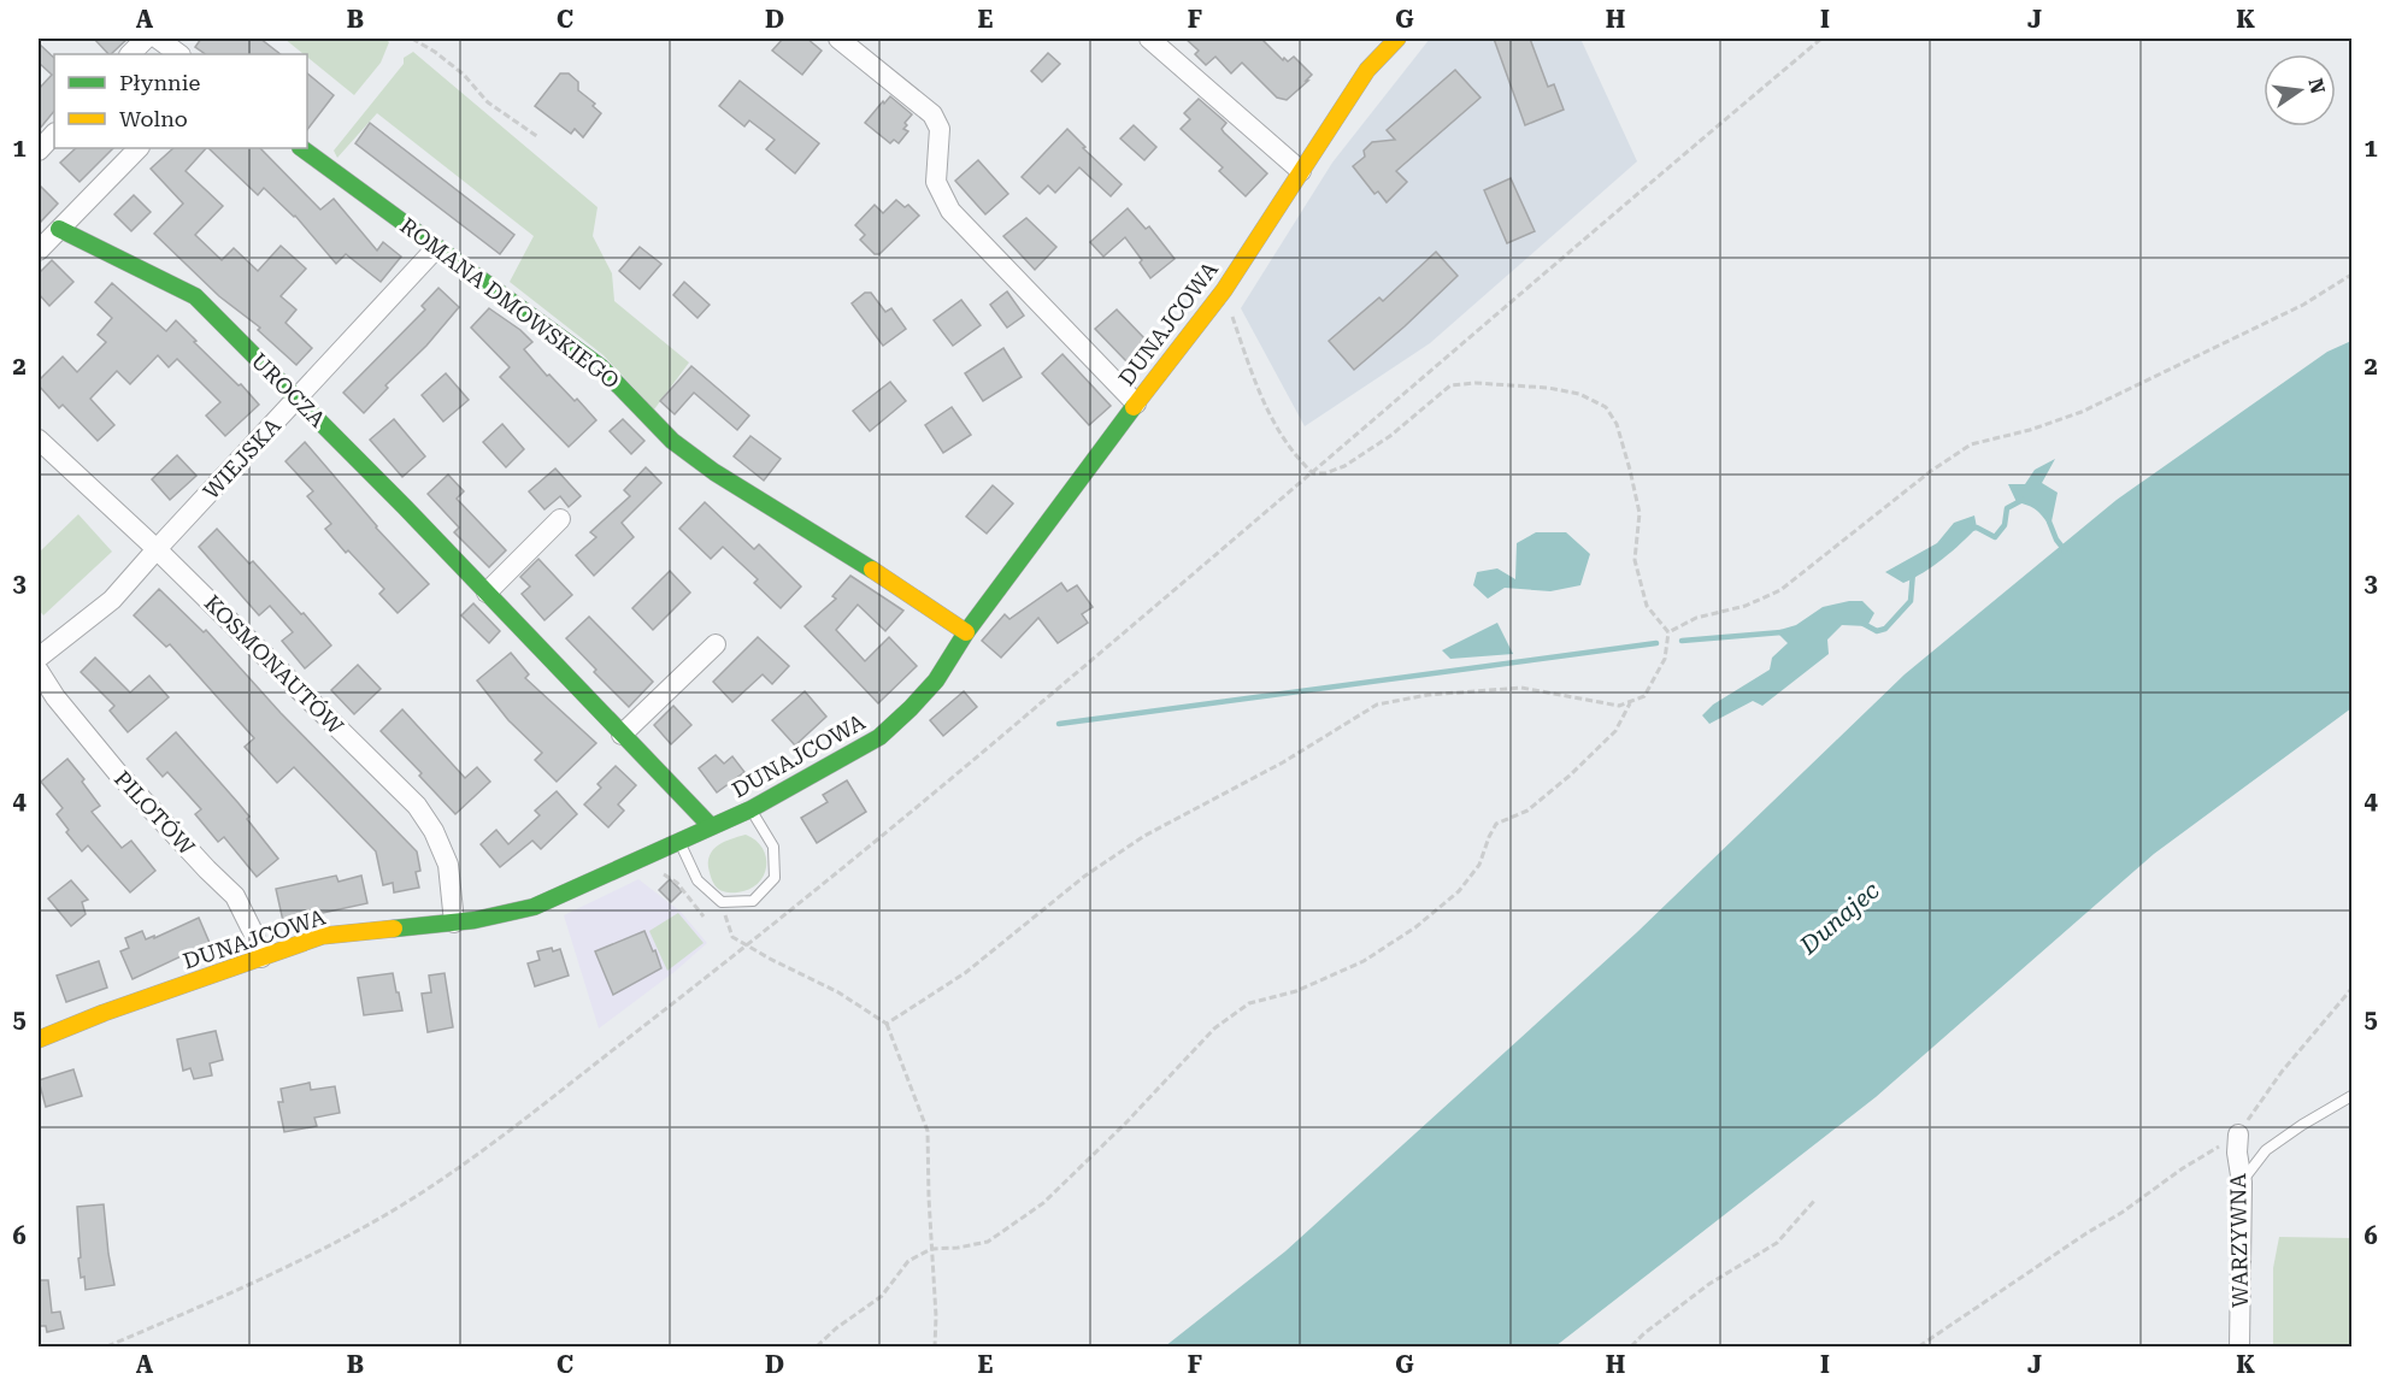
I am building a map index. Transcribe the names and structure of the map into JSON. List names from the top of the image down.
{
  "streets": {
    "street": [
      "ROMANA DMOWSKIEGO",
      "DUNAJCOWA",
      "UROCZA",
      "WIEJSKA",
      "KOSMONAUTÓW",
      "PILOTÓW",
      "WARZYWNA"
    ]
  },
  "crossings": [
    ["ROMANA DMOWSKIEGO", "DUNAJCOWA"],
    ["ROMANA DMOWSKIEGO", "WIEJSKA"],
    ["DUNAJCOWA", "UROCZA"],
    ["DUNAJCOWA", "KOSMONAUTÓW"],
    ["DUNAJCOWA", "PILOTÓW"],
    ["UROCZA", "WIEJSKA"],
    ["WIEJSKA", "KOSMONAUTÓW"]
  ],
  "water": ["Dunajec"],
  "legend": ["Płynnie", "Wolno"],
  "north": "right",
  "grid": {
    "columns": [
      "A",
      "B",
      "C",
      "D",
      "E",
      "F",
      "G",
      "H",
      "I",
      "J",
      "K"
    ],
    "rows": [
      "1",
      "2",
      "3",
      "4",
      "5",
      "6"
    ]
  }
}
